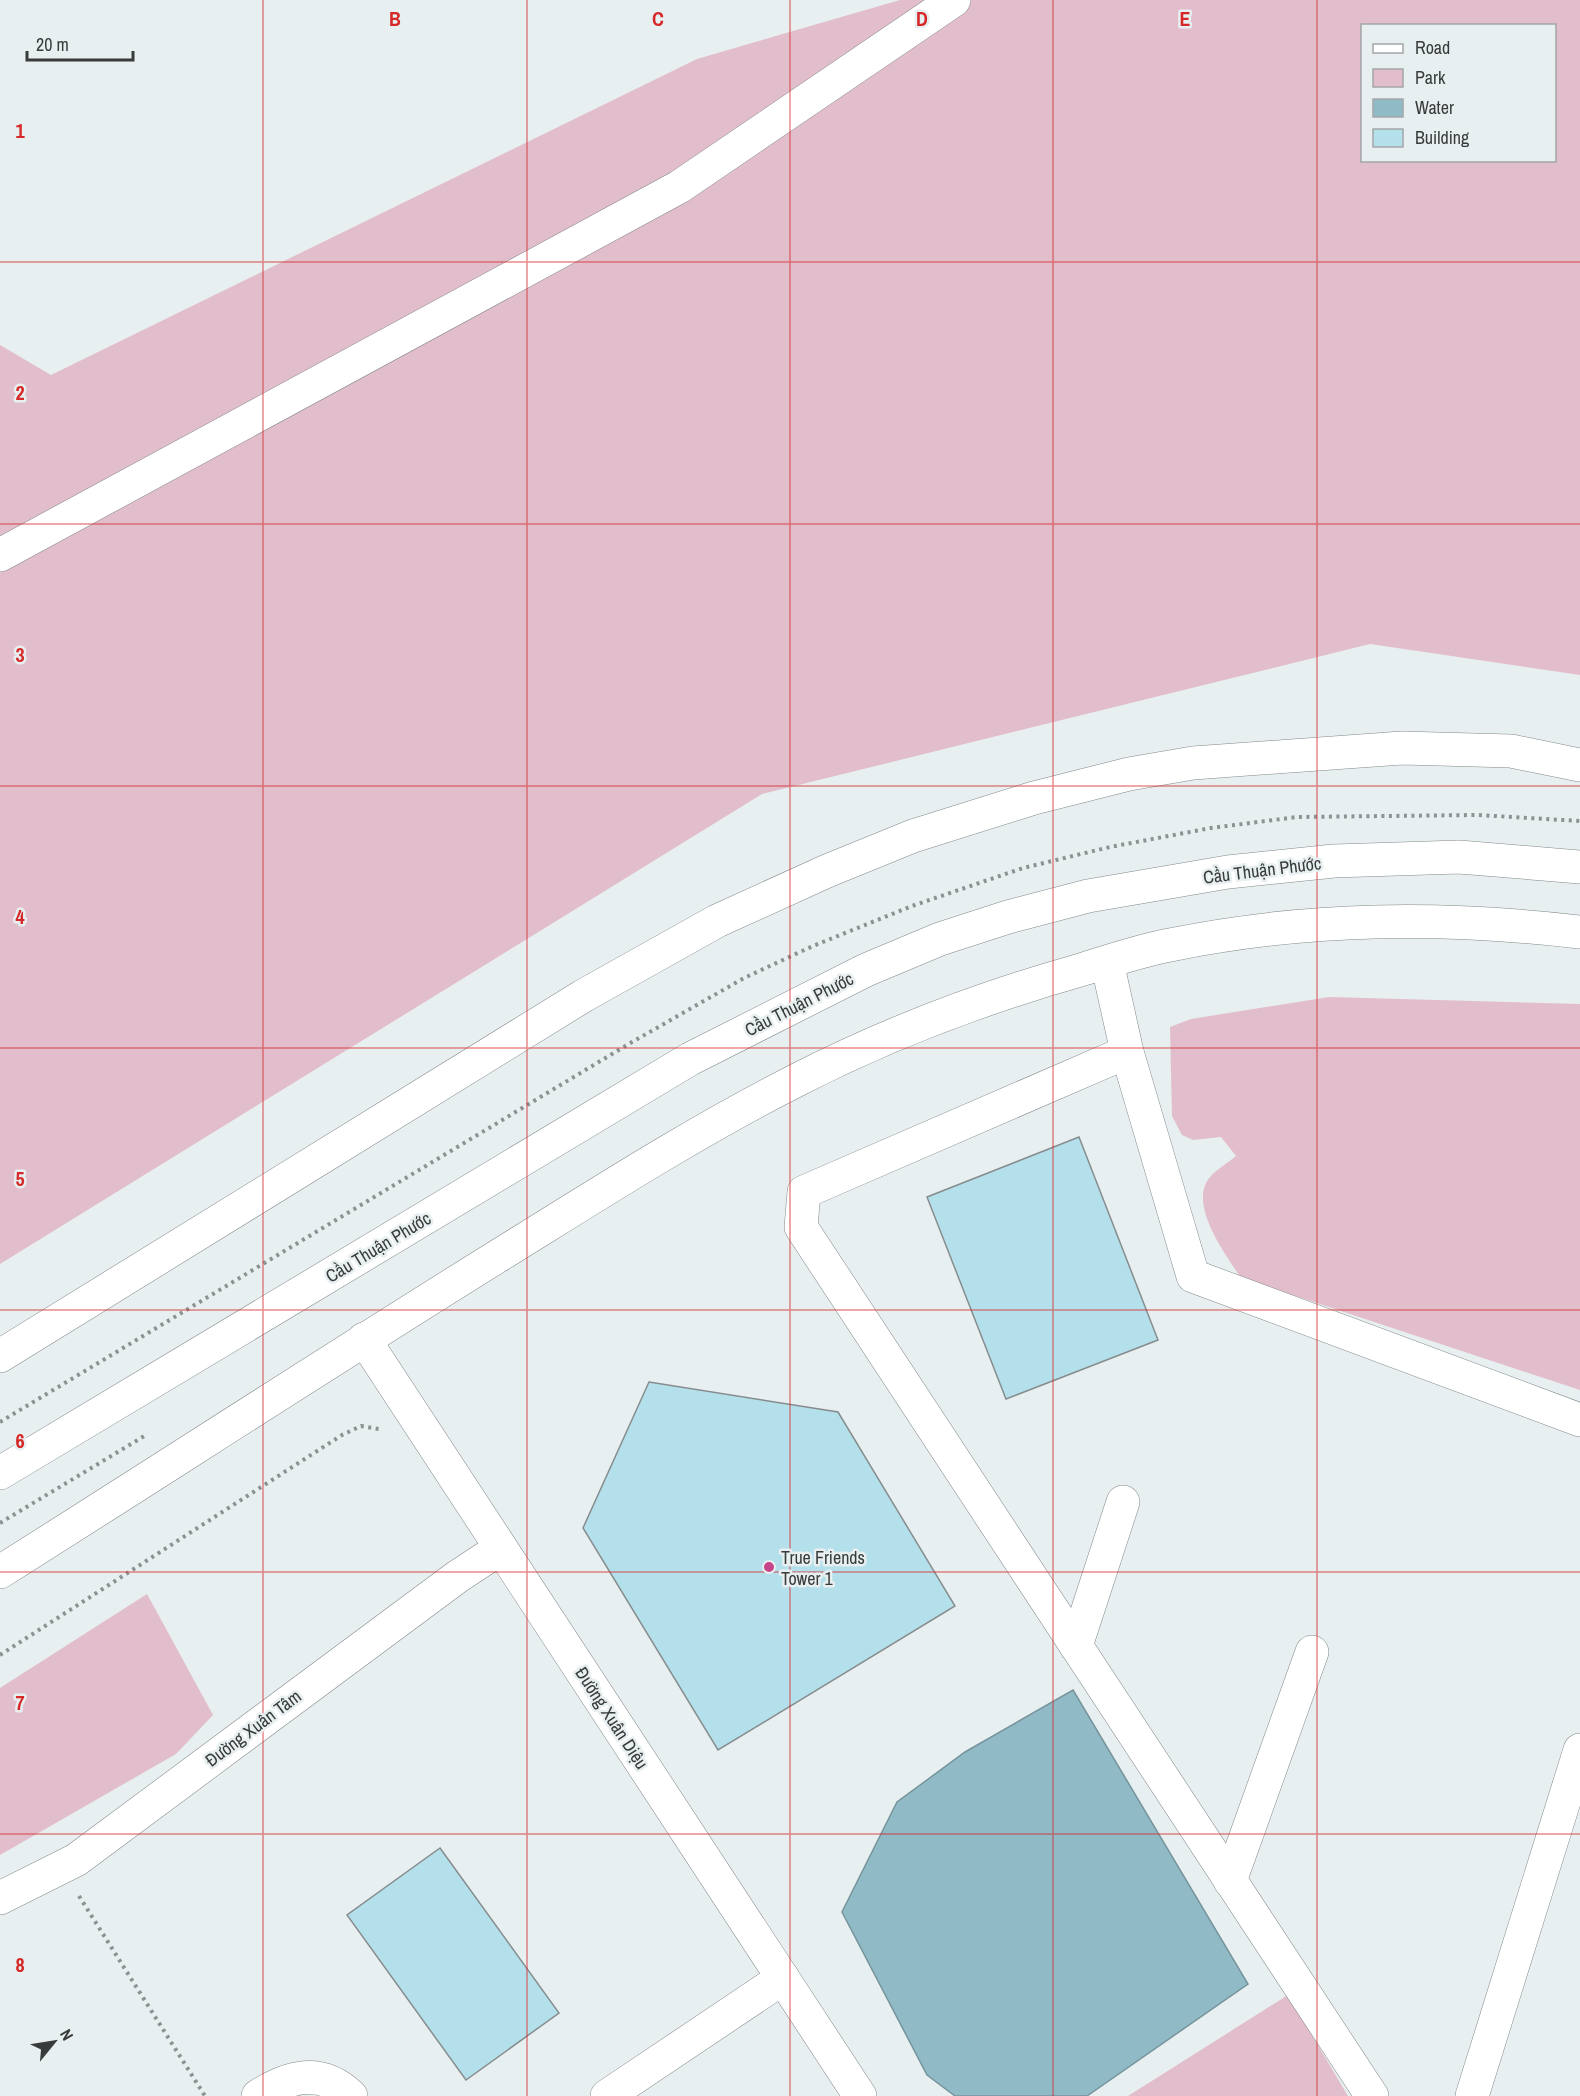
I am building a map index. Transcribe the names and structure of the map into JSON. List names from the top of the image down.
{
  "streets": {
    "street": ["Cầu Thuận Phước", "Đường Xuân Diệu", "Đường Xuân Tâm"]
  },
  "crossings": [
    ["Đường Xuân Diệu", "Đường Xuân Tâm"]
  ],
  "places": ["True Friends Tower 1"],
  "legend": [
    "Road",
    "Park",
    "Water",
    "Building"
  ],
  "scale_bar": "20 m",
  "north": "top right",
  "grid": {
    "columns": [
      "B",
      "C",
      "D",
      "E"
    ],
    "rows": [
      "1",
      "2",
      "3",
      "4",
      "5",
      "6",
      "7",
      "8"
    ]
  }
}
